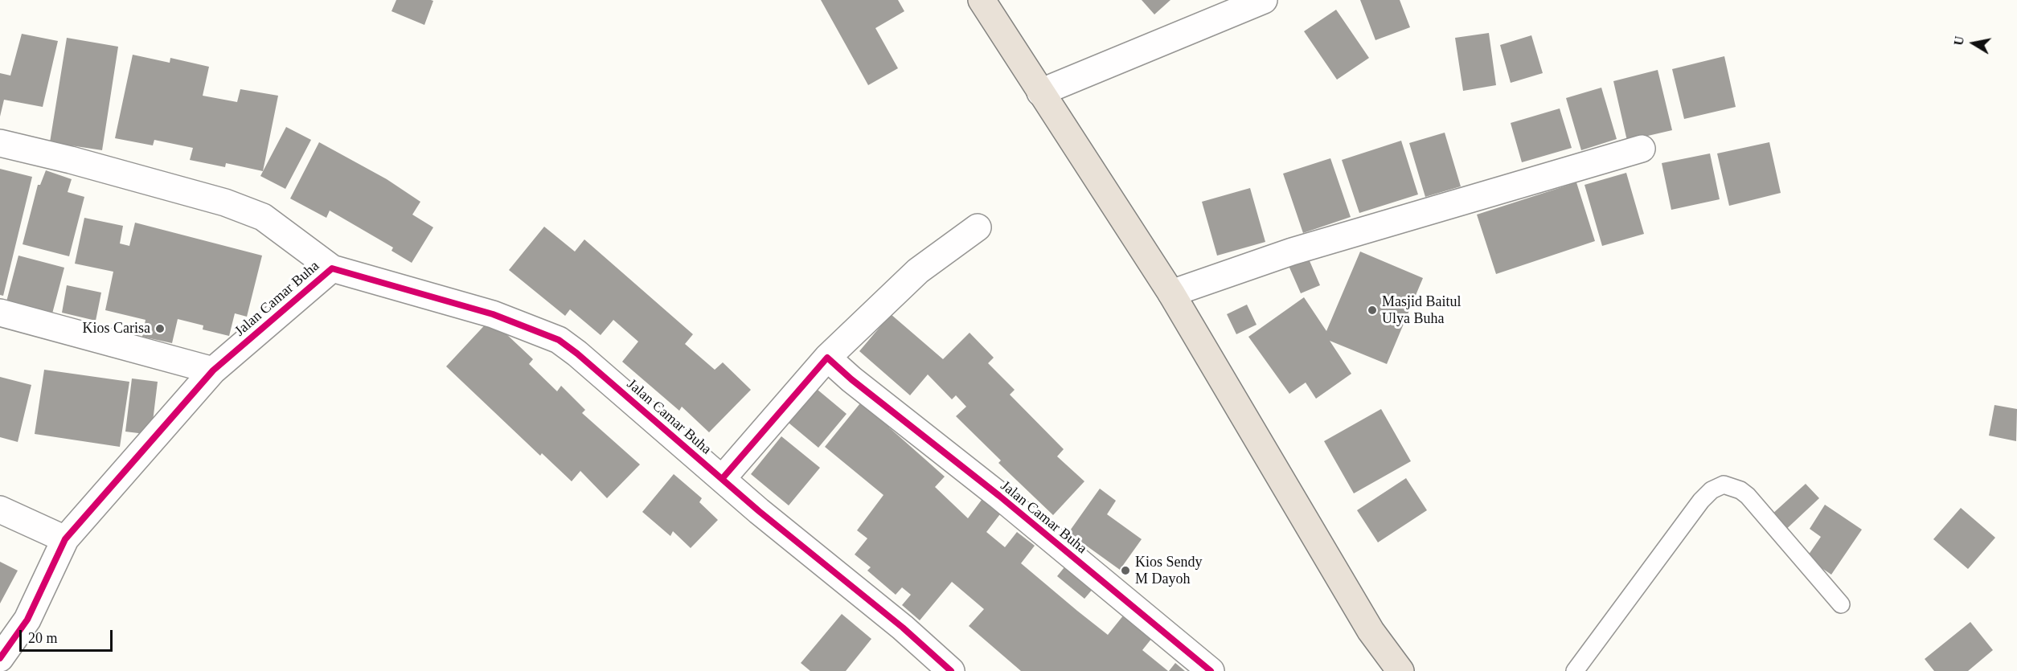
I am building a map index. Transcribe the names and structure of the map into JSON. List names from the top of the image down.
{
  "streets": {
    "street": ["Jalan Camar Buha"]
  },
  "places": ["Masjid Baitul Ulya Buha", "Kios Carisa", "Kios Sendy M Dayoh"],
  "scale_bar": "20 m",
  "north": "left"
}
